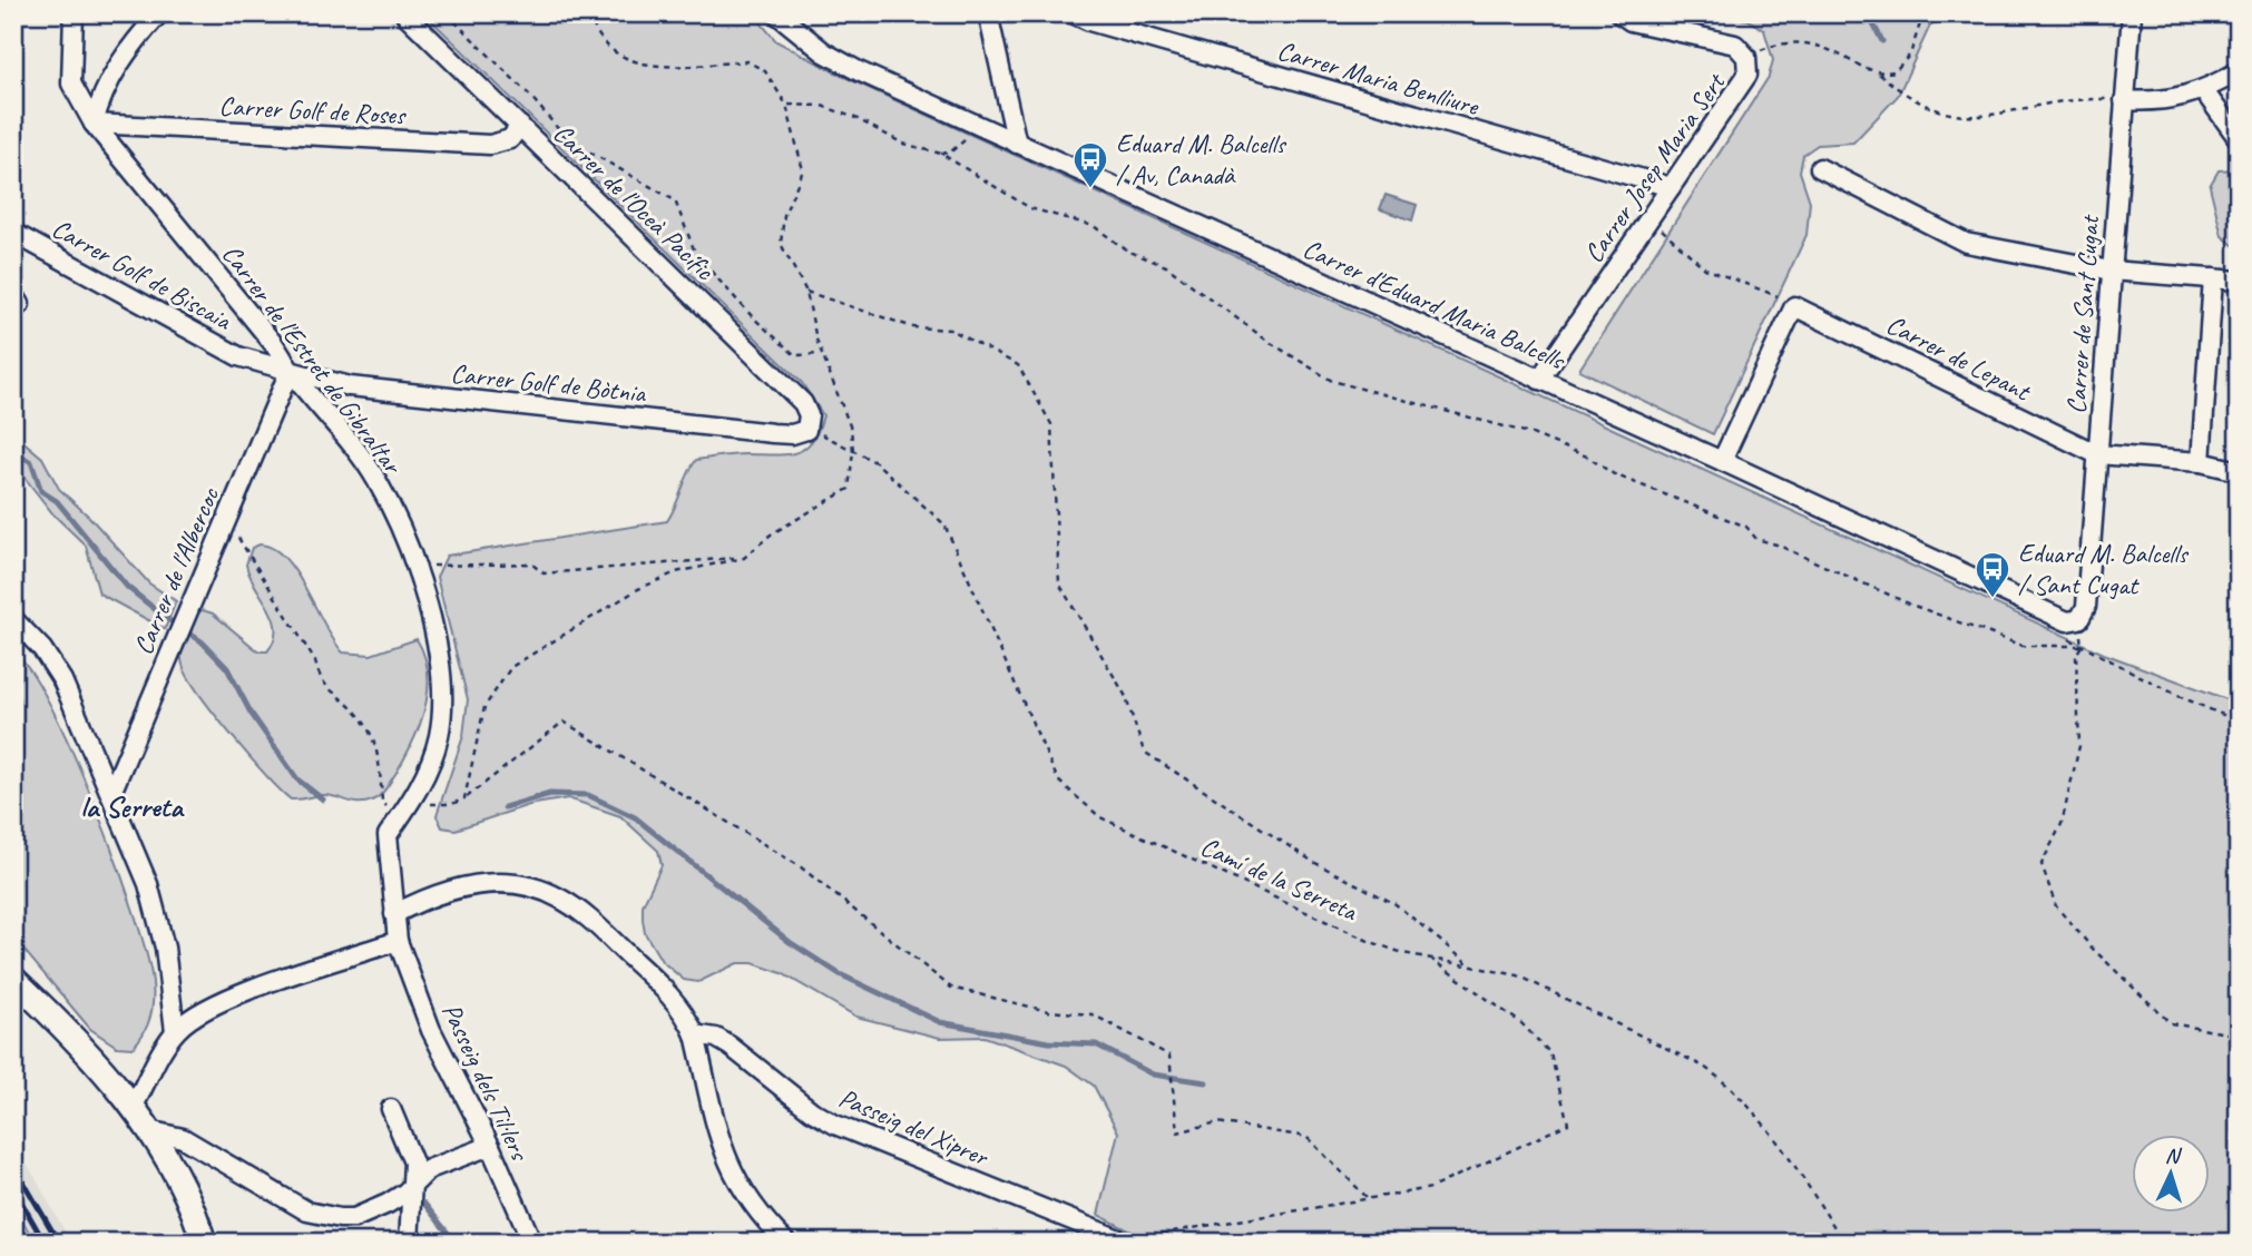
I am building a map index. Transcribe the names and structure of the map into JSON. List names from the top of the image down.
{
  "streets": {
    "street": [
      "Carrer Maria Benlliure",
      "Carrer Golf de Roses",
      "Carrer Josep Maria Sert",
      "Carrer de l'Oceà Pacífic",
      "Carrer Golf de Biscaia",
      "Carrer d'Eduard Maria Balcells",
      "Carrer de Sant Cugat",
      "Carrer de Lepant",
      "Carrer de l'Estret de Gibraltar",
      "Carrer Golf de Bòtnia",
      "Carrer de l'Albercoc",
      "Passeig dels Til·lers",
      "Passeig del Xiprer"
    ],
    "path": ["Camí de la Serreta"]
  },
  "crossings": [
    ["Carrer Maria Benlliure", "Carrer Josep Maria Sert"],
    ["Carrer Golf de Roses", "Carrer de l'Oceà Pacífic"],
    ["Carrer Golf de Roses", "Carrer de l'Estret de Gibraltar"],
    ["Carrer Josep Maria Sert", "Carrer d'Eduard Maria Balcells"],
    ["Carrer de l'Oceà Pacífic", "Carrer Golf de Bòtnia"],
    ["Carrer de l'Oceà Pacífic", "Camí de la Serreta"],
    ["Carrer Golf de Biscaia", "Carrer de l'Estret de Gibraltar"],
    ["Carrer Golf de Biscaia", "Carrer Golf de Bòtnia"],
    ["Carrer Golf de Biscaia", "Carrer de l'Albercoc"],
    ["Carrer d'Eduard Maria Balcells", "Carrer de Sant Cugat"],
    ["Carrer de Sant Cugat", "Carrer de Lepant"],
    ["Carrer de l'Estret de Gibraltar", "Carrer Golf de Bòtnia"],
    ["Carrer de l'Estret de Gibraltar", "Carrer de l'Albercoc"],
    ["Carrer de l'Estret de Gibraltar", "Passeig dels Til·lers"],
    ["Carrer Golf de Bòtnia", "Carrer de l'Albercoc"],
    ["Carrer Golf de Bòtnia", "Camí de la Serreta"]
  ],
  "districts": ["la Serreta"],
  "places": {
    "bus stop": ["Eduard M. Balcells / Av, Canadà", "Eduard M. Balcells / Sant Cugat"]
  },
  "north": "top"
}
